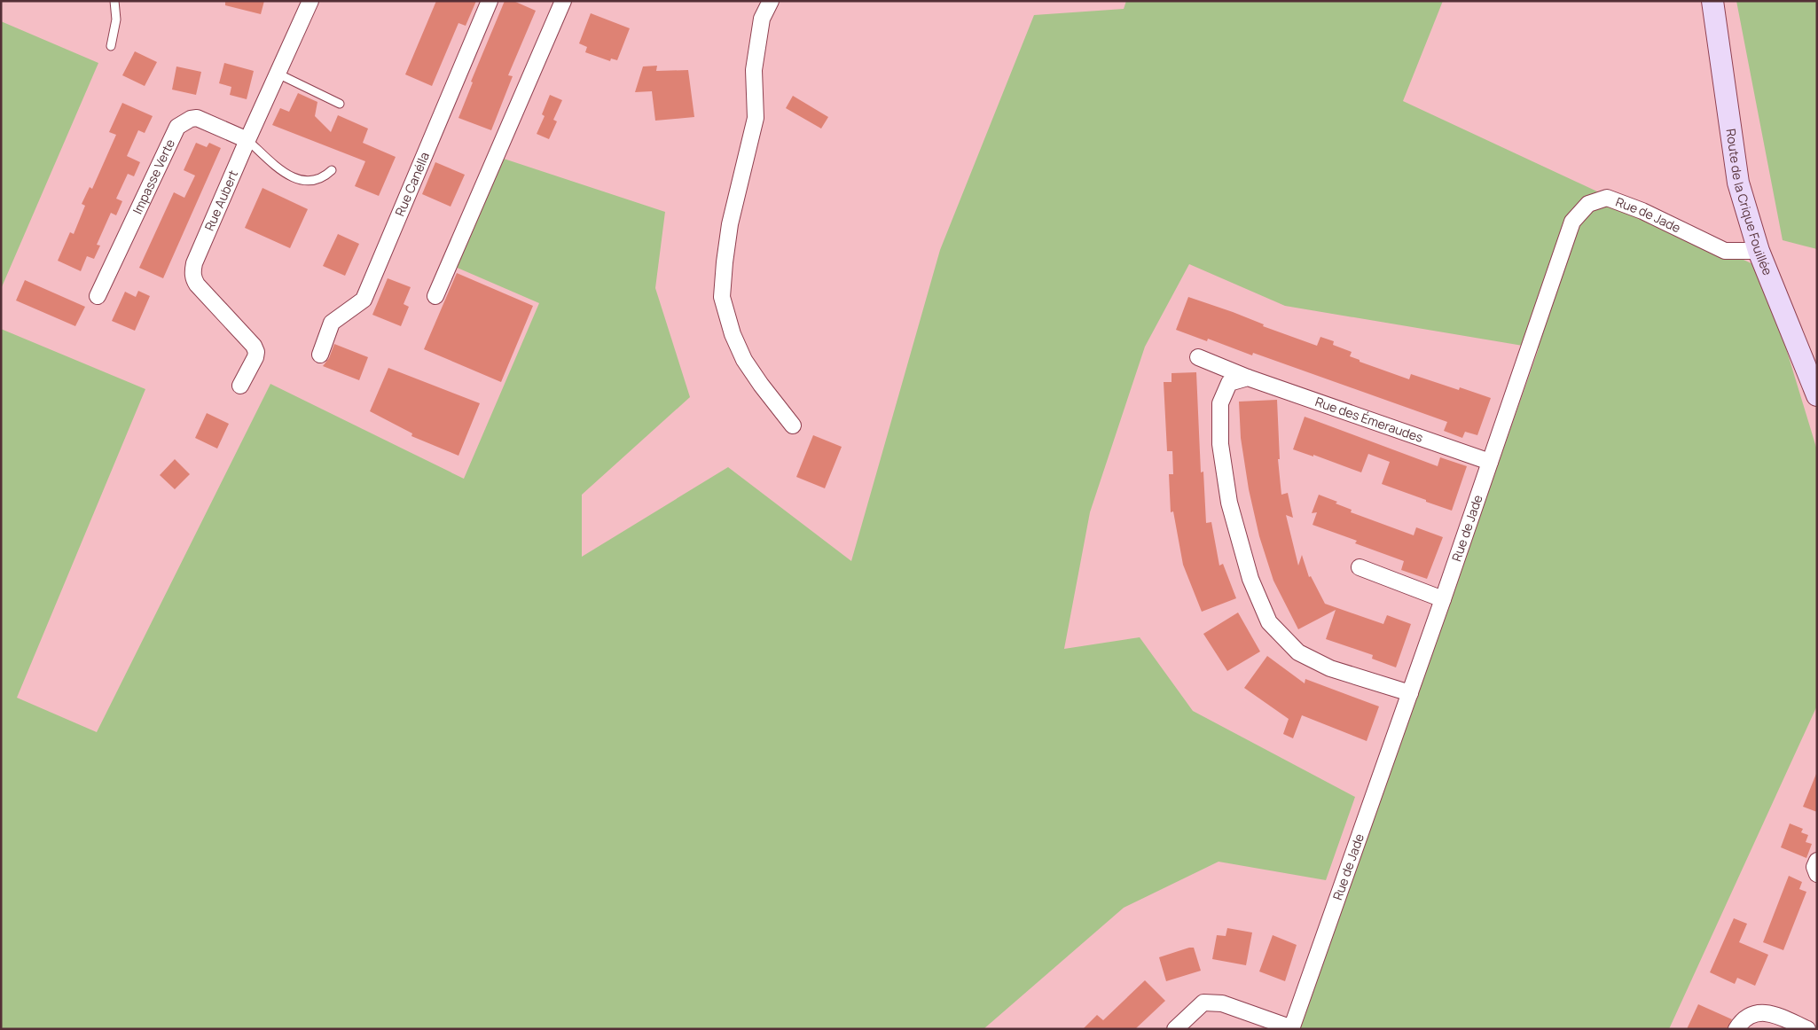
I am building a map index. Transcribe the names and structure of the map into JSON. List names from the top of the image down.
{
  "streets": {
    "street": [
      "Impasse Verte",
      "Rue Canélla",
      "Rue Aubert",
      "Route de la Crique Fouillée",
      "Rue de Jade",
      "Rue des Émeraudes"
    ]
  },
  "crossings": [
    ["Impasse Verte", "Rue Aubert"],
    ["Route de la Crique Fouillée", "Rue de Jade"],
    ["Rue de Jade", "Rue des Émeraudes"]
  ]
}
